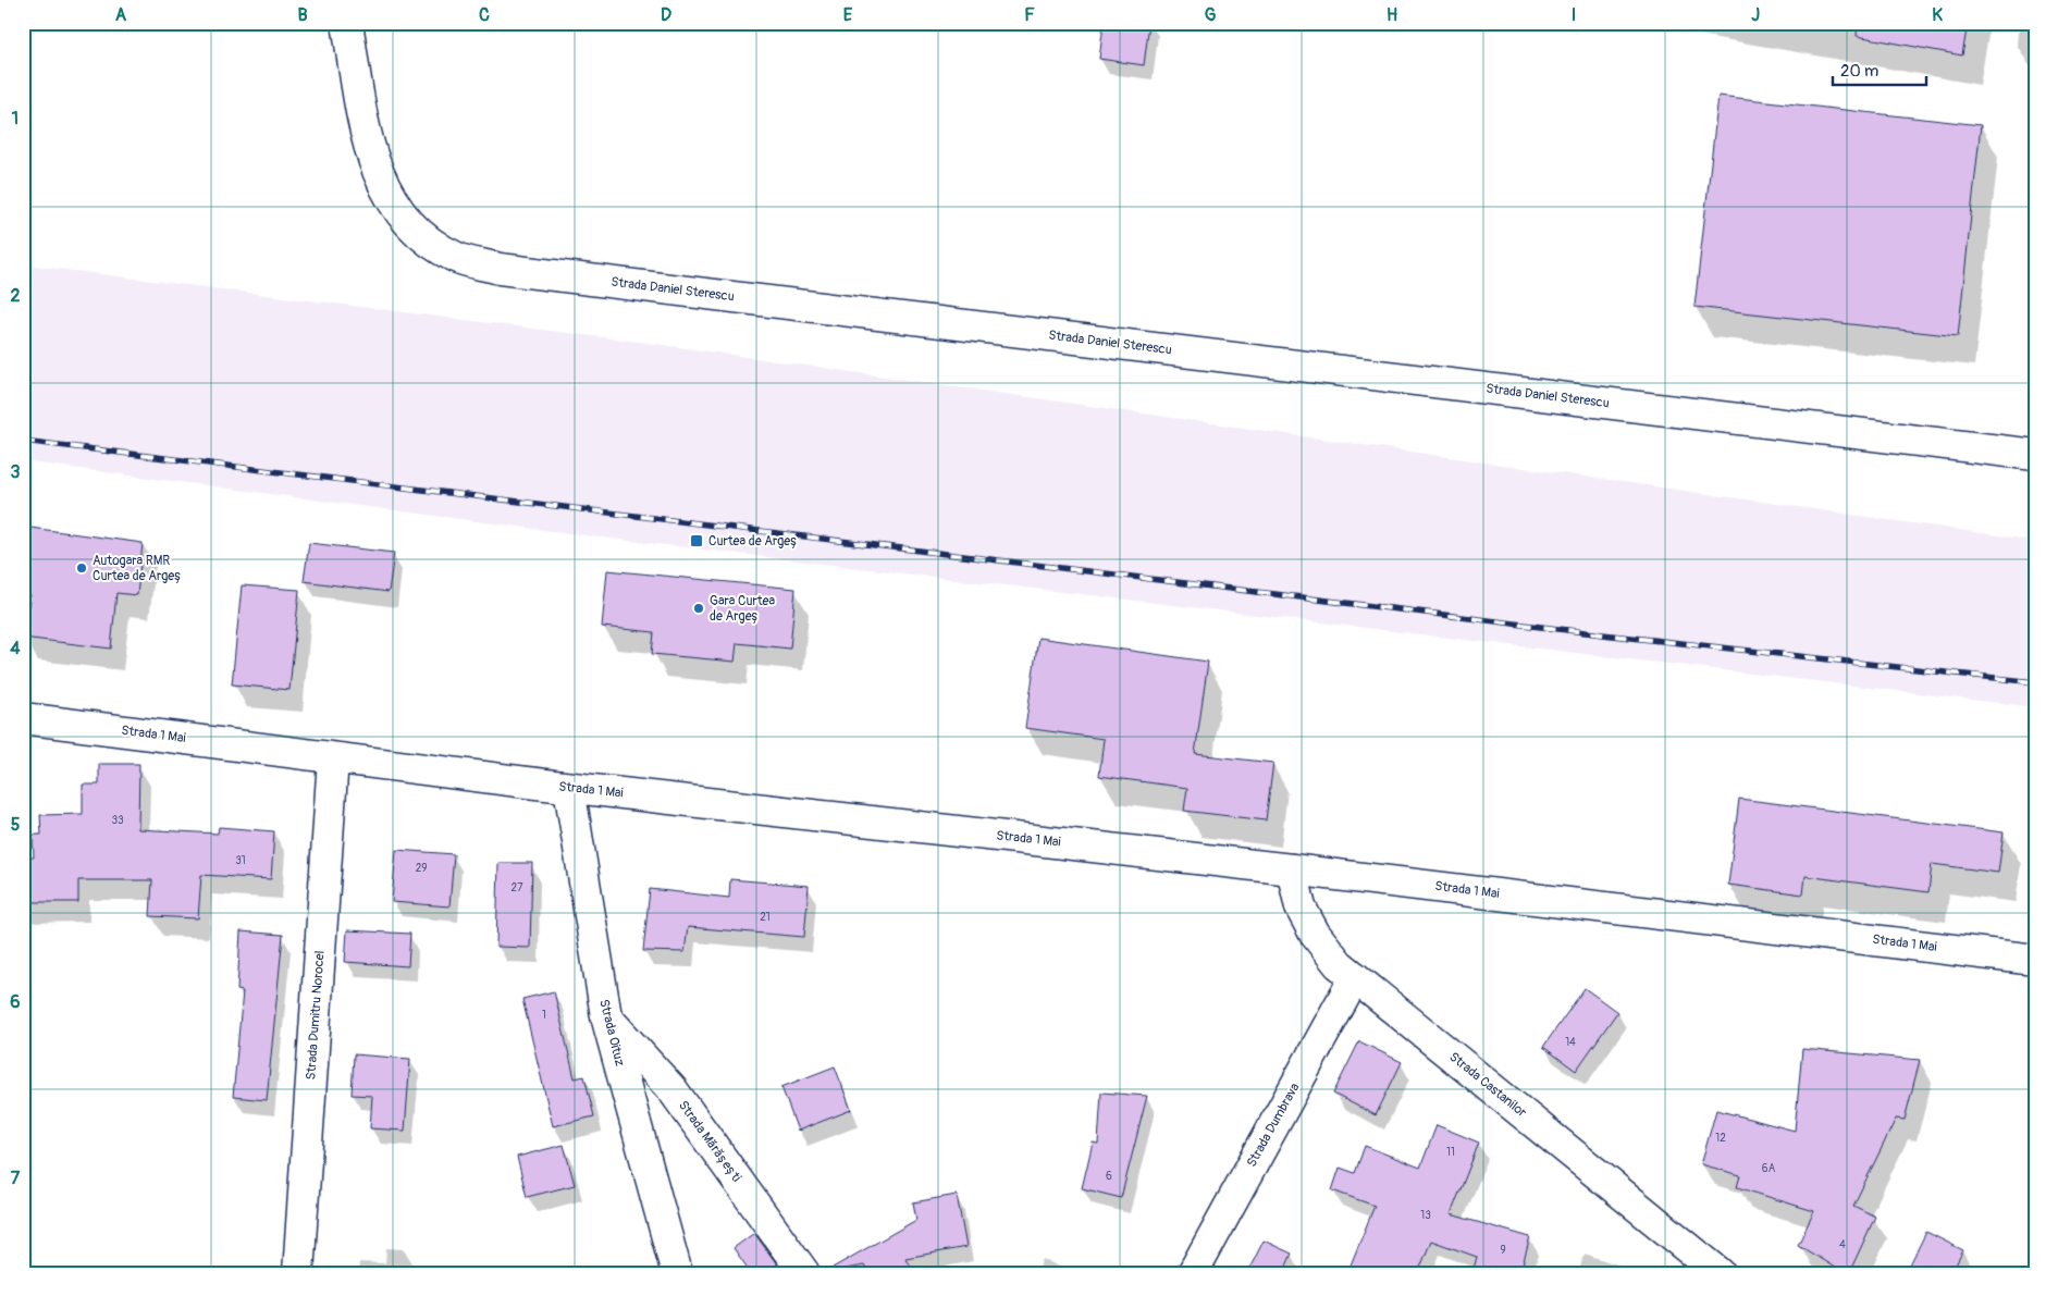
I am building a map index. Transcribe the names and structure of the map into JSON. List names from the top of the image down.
{
  "streets": {
    "street": [
      "Strada Daniel Sterescu",
      "Strada 1 Mai",
      "Strada Dumitru Norocel",
      "Strada Oituz",
      "Strada Castanilor",
      "Strada Dumbrava",
      "Strada Mărășești"
    ]
  },
  "crossings": [
    ["Strada 1 Mai", "Strada Dumitru Norocel"],
    ["Strada 1 Mai", "Strada Oituz"],
    ["Strada 1 Mai", "Strada Castanilor"],
    ["Strada Oituz", "Strada Mărășești"],
    ["Strada Castanilor", "Strada Dumbrava"]
  ],
  "places": {
    "transit": ["Curtea de Argeș"],
    "other": ["Autogara RMR Curtea de Argeș", "Gara Curtea de Argeș"]
  },
  "house_numbers": [
    "33",
    "31",
    "29",
    "27",
    "21",
    "1",
    "14",
    "12",
    "11",
    "6A",
    "6",
    "13",
    "4",
    "9"
  ],
  "scale_bar": "20 m",
  "grid": {
    "columns": [
      "A",
      "B",
      "C",
      "D",
      "E",
      "F",
      "G",
      "H",
      "I",
      "J",
      "K"
    ],
    "rows": [
      "1",
      "2",
      "3",
      "4",
      "5",
      "6",
      "7"
    ]
  }
}
